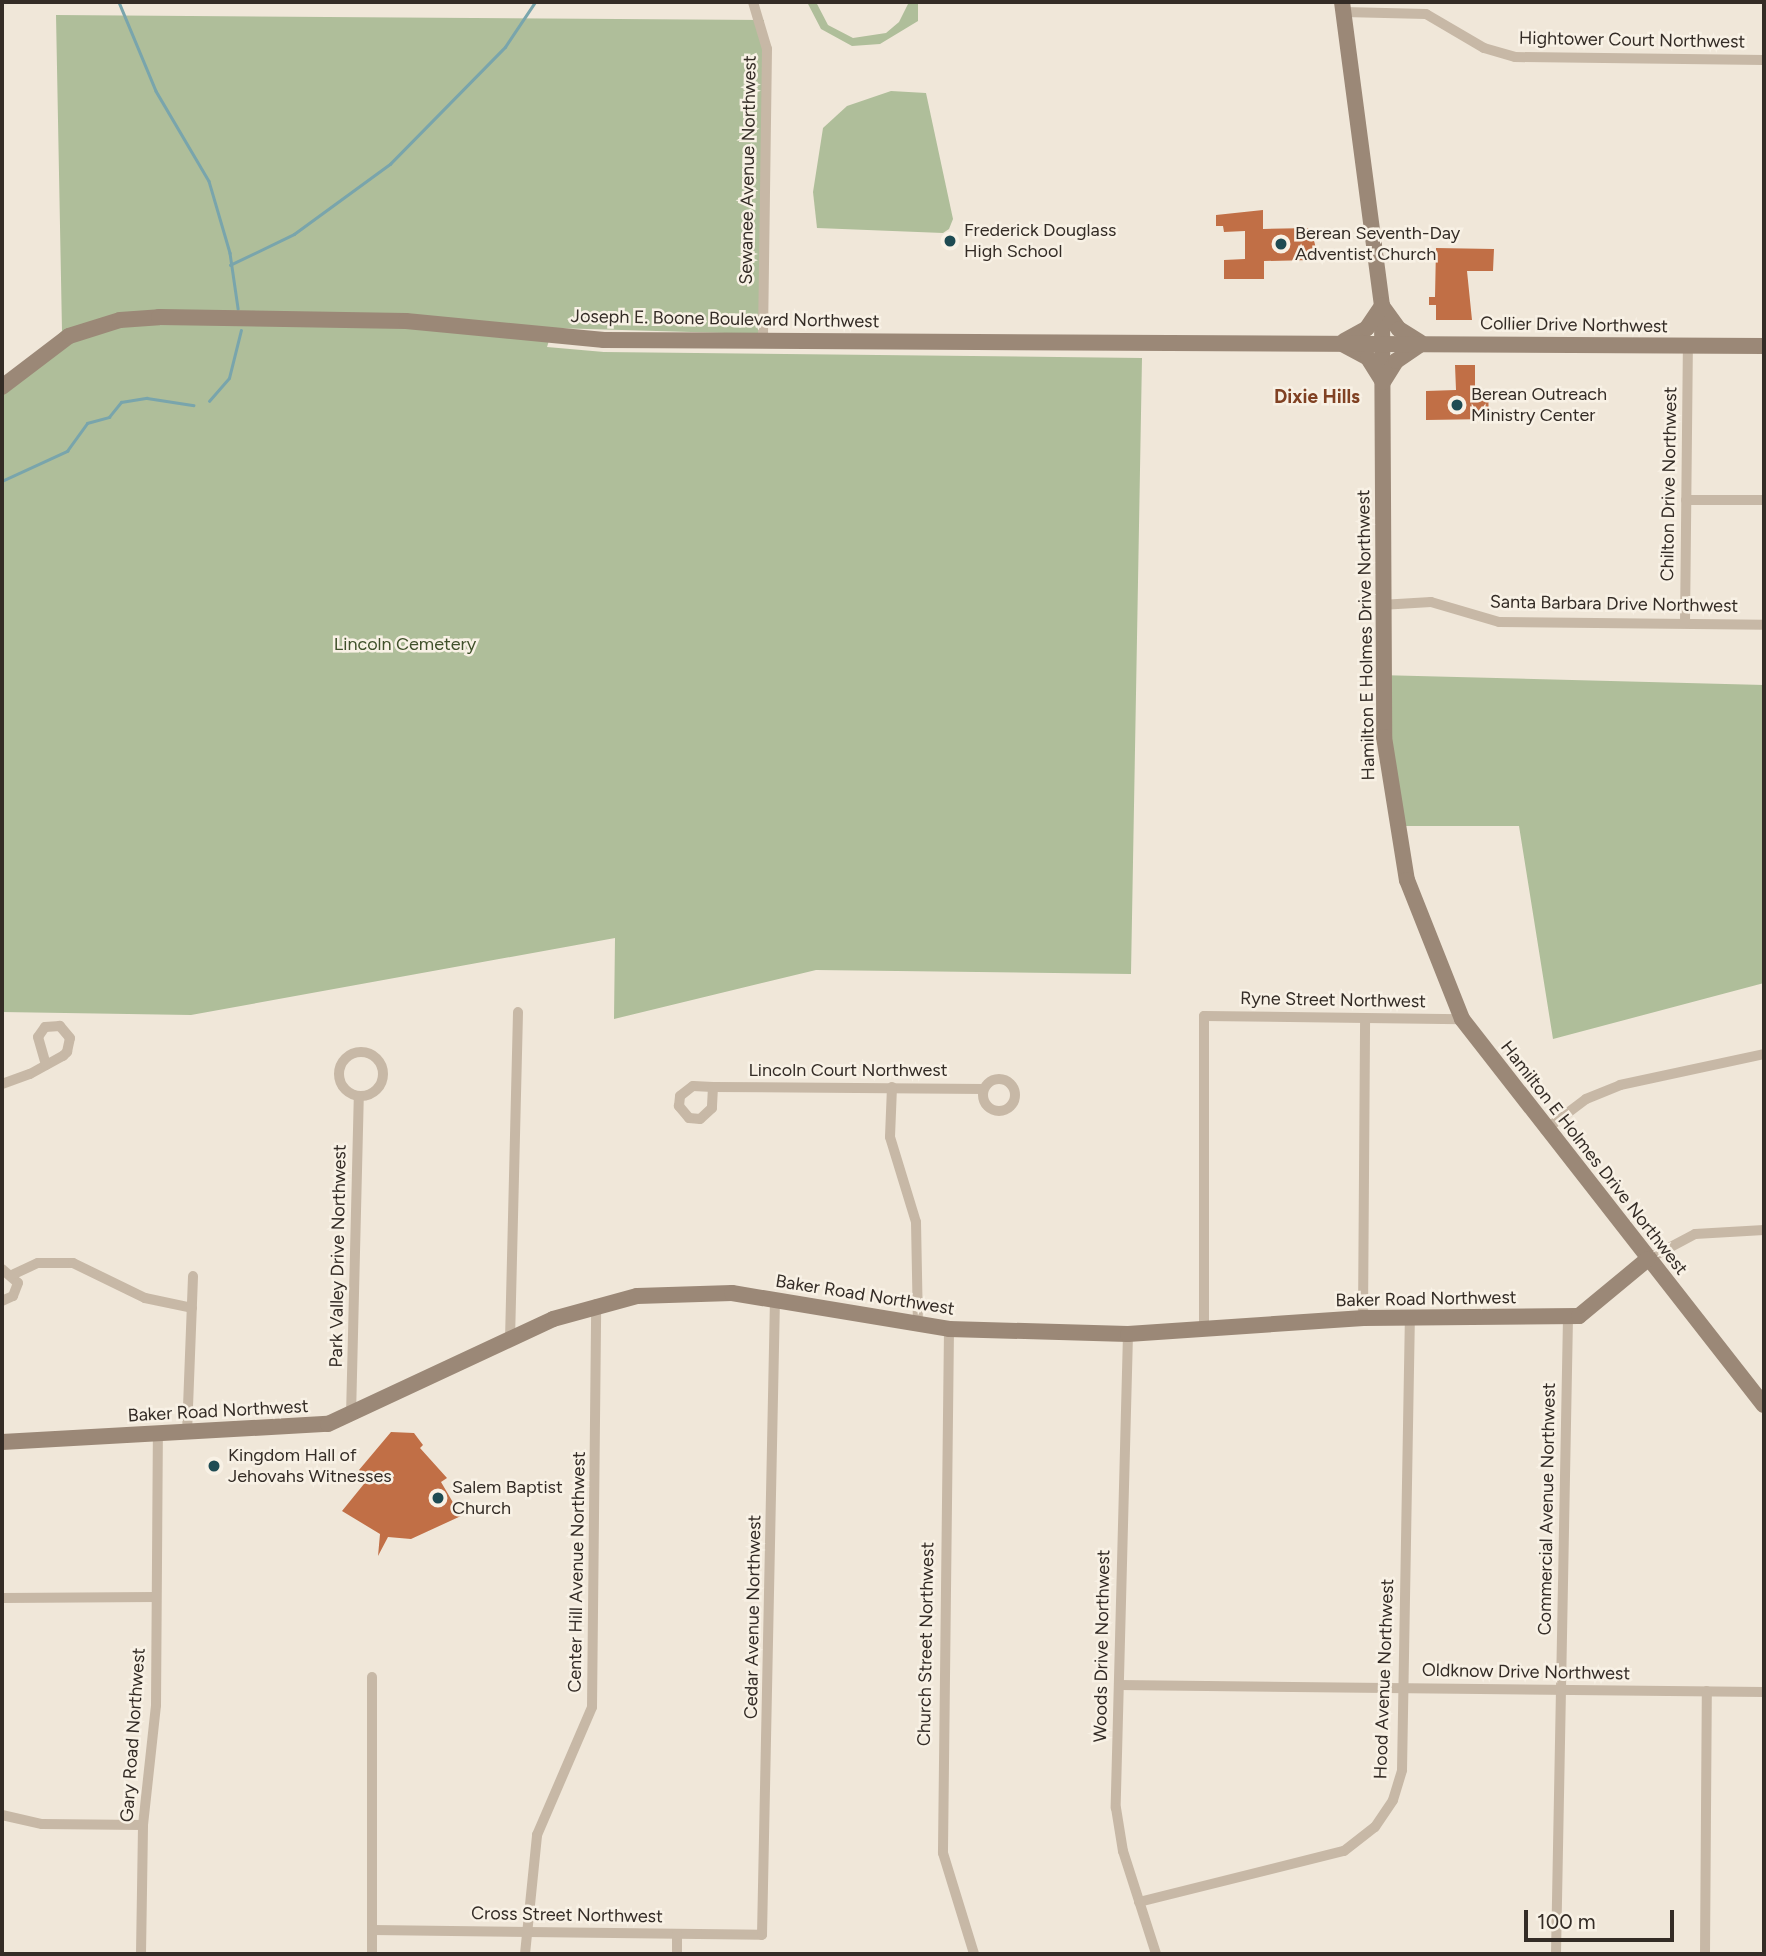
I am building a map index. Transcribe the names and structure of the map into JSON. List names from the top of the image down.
{
  "streets": {
    "main road": [
      "Joseph E. Boone Boulevard Northwest",
      "Collier Drive Northwest",
      "Hamilton E Holmes Drive Northwest",
      "Baker Road Northwest"
    ],
    "street": [
      "Hightower Court Northwest",
      "Sewanee Avenue Northwest",
      "Chilton Drive Northwest",
      "Santa Barbara Drive Northwest",
      "Ryne Street Northwest",
      "Lincoln Court Northwest",
      "Park Valley Drive Northwest",
      "Commercial Avenue Northwest",
      "Center Hill Avenue Northwest",
      "Cedar Avenue Northwest",
      "Church Street Northwest",
      "Woods Drive Northwest",
      "Oldknow Drive Northwest",
      "Hood Avenue Northwest",
      "Gary Road Northwest",
      "Cross Street Northwest"
    ]
  },
  "crossings": [
    ["Hightower Court Northwest", "Hamilton E Holmes Drive Northwest"],
    ["Sewanee Avenue Northwest", "Joseph E. Boone Boulevard Northwest"],
    ["Joseph E. Boone Boulevard Northwest", "Collier Drive Northwest"],
    ["Joseph E. Boone Boulevard Northwest", "Hamilton E Holmes Drive Northwest"],
    ["Collier Drive Northwest", "Chilton Drive Northwest"],
    ["Collier Drive Northwest", "Hamilton E Holmes Drive Northwest"],
    ["Chilton Drive Northwest", "Santa Barbara Drive Northwest"],
    ["Santa Barbara Drive Northwest", "Hamilton E Holmes Drive Northwest"],
    ["Hamilton E Holmes Drive Northwest", "Ryne Street Northwest"],
    ["Hamilton E Holmes Drive Northwest", "Baker Road Northwest"],
    ["Ryne Street Northwest", "Baker Road Northwest"],
    ["Park Valley Drive Northwest", "Baker Road Northwest"],
    ["Baker Road Northwest", "Commercial Avenue Northwest"],
    ["Baker Road Northwest", "Center Hill Avenue Northwest"],
    ["Baker Road Northwest", "Cedar Avenue Northwest"],
    ["Baker Road Northwest", "Church Street Northwest"],
    ["Baker Road Northwest", "Woods Drive Northwest"],
    ["Baker Road Northwest", "Hood Avenue Northwest"],
    ["Baker Road Northwest", "Gary Road Northwest"],
    ["Commercial Avenue Northwest", "Oldknow Drive Northwest"],
    ["Center Hill Avenue Northwest", "Cross Street Northwest"],
    ["Cedar Avenue Northwest", "Cross Street Northwest"],
    ["Woods Drive Northwest", "Oldknow Drive Northwest"],
    ["Woods Drive Northwest", "Hood Avenue Northwest"],
    ["Oldknow Drive Northwest", "Hood Avenue Northwest"]
  ],
  "districts": ["Dixie Hills"],
  "parks": ["Lincoln Cemetery"],
  "places": [
    "Frederick Douglass High School",
    "Berean Seventh-Day Adventist Church",
    "Berean Outreach Ministry Center",
    "Kingdom Hall of Jehovahs Witnesses",
    "Salem Baptist Church"
  ],
  "scale_bar": "100 m"
}
